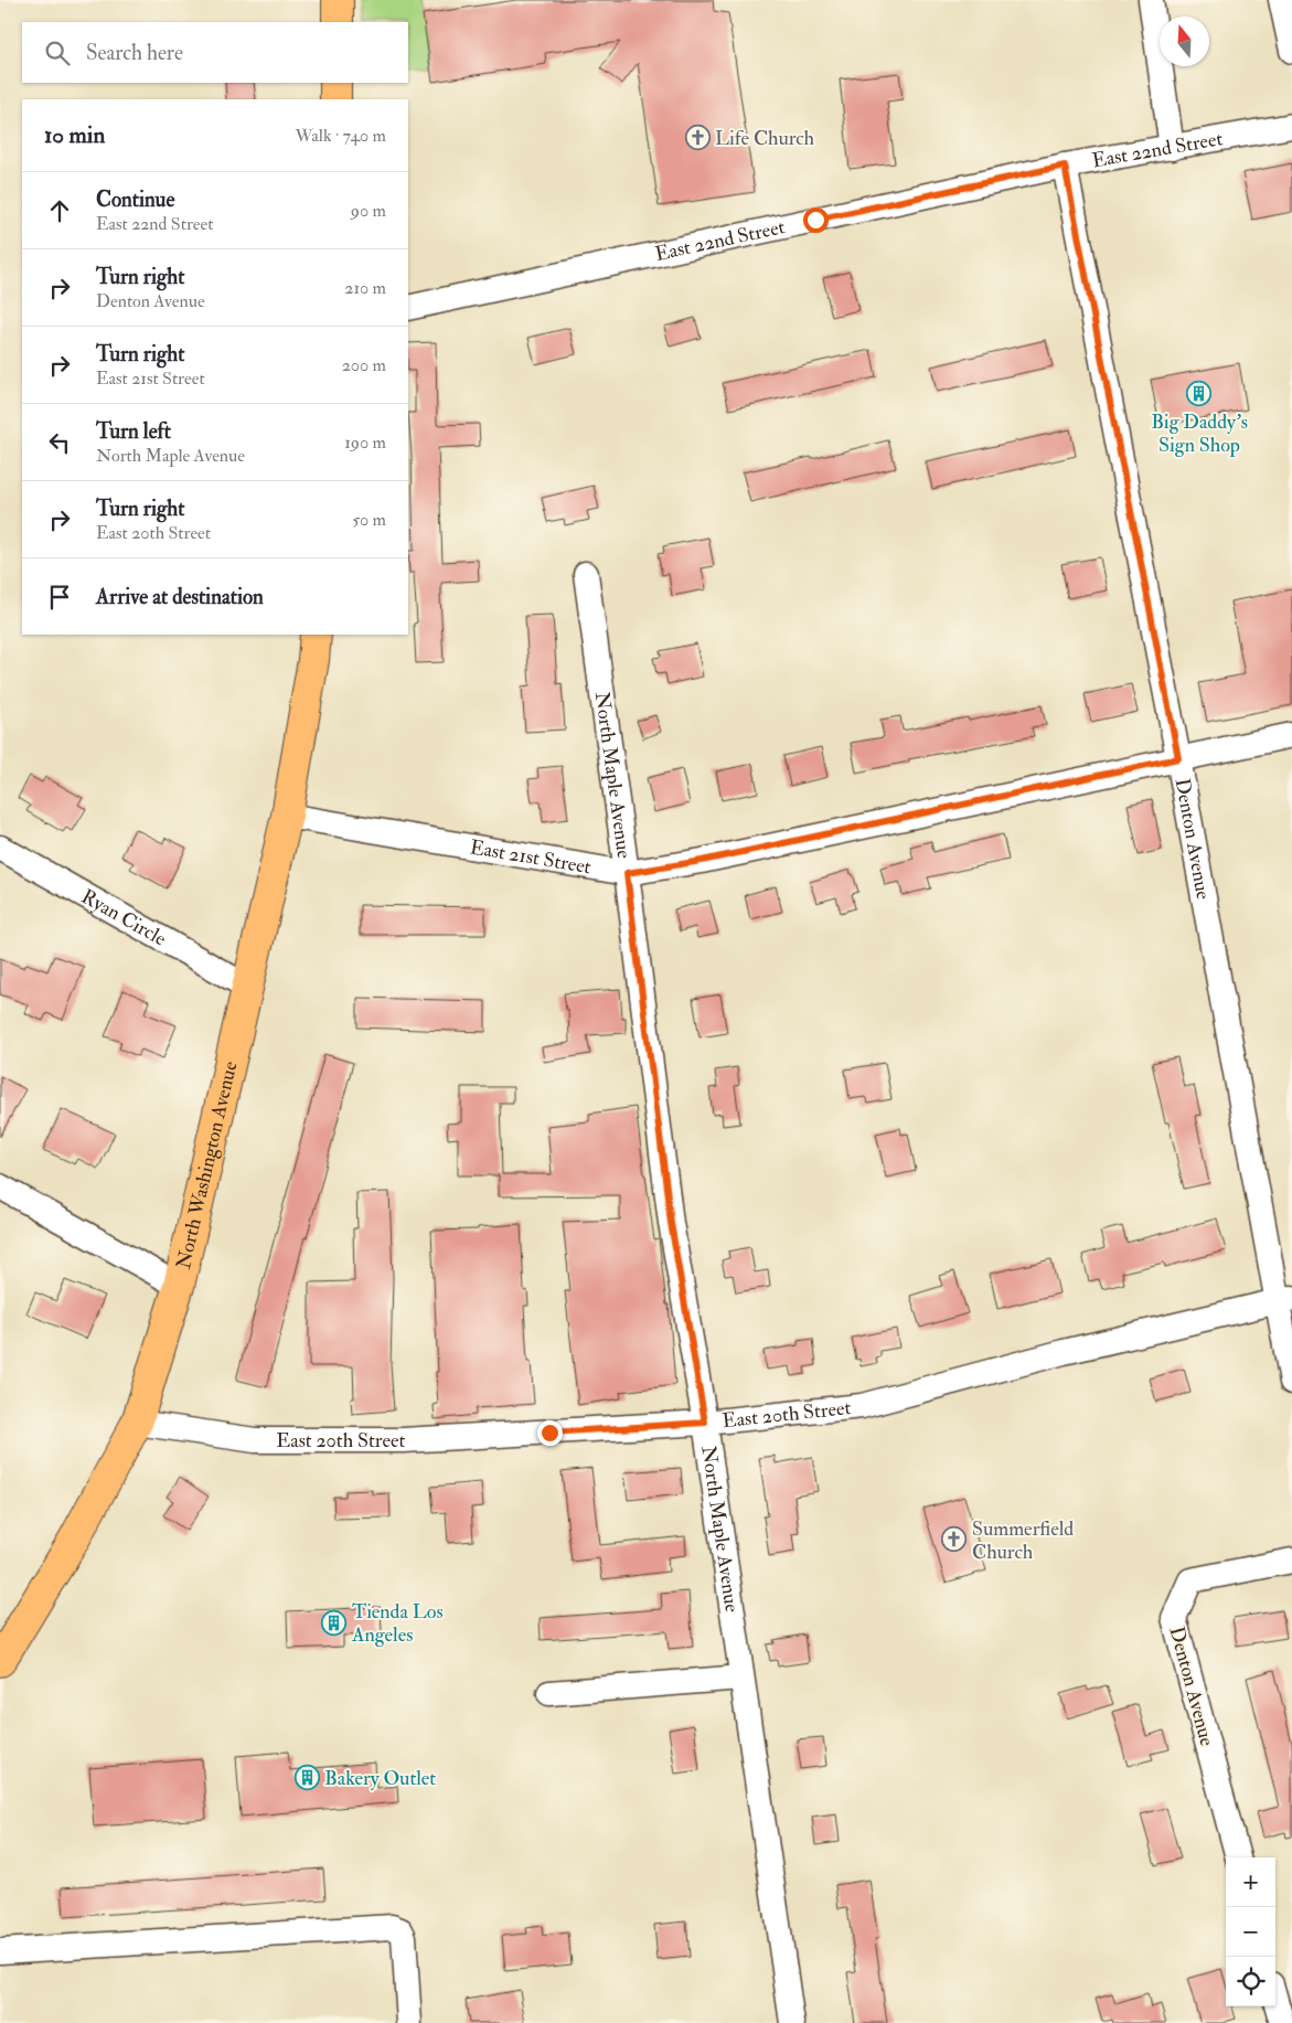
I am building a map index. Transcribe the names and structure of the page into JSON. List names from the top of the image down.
{
  "streets": {
    "main road": ["North Washington Avenue"],
    "street": [
      "East 22nd Street",
      "North Maple Avenue",
      "Denton Avenue",
      "East 21st Street",
      "Ryan Circle",
      "East 20th Street"
    ]
  },
  "crossings": [
    ["East 22nd Street", "Denton Avenue"],
    ["North Maple Avenue", "East 21st Street"],
    ["North Maple Avenue", "East 20th Street"],
    ["Denton Avenue", "East 21st Street"],
    ["Denton Avenue", "East 20th Street"],
    ["East 21st Street", "North Washington Avenue"],
    ["Ryan Circle", "North Washington Avenue"],
    ["North Washington Avenue", "East 20th Street"]
  ],
  "places": {
    "church": ["Life Church", "Summerfield Church"],
    "building": ["Big Daddy's Sign Shop", "Tienda Los Angeles", "Bakery Outlet"]
  },
  "north": "top",
  "page": {
    "search": "Search here",
    "heading": ["10 min", "Walk · 740 m"],
    "list": [
      ["Continue", "East 22nd Street", "90 m"],
      ["Turn right", "Denton Avenue", "210 m"],
      ["Turn right", "East 21st Street", "200 m"],
      ["Turn left", "North Maple Avenue", "190 m"],
      ["Turn right", "East 20th Street", "50 m"],
      "Arrive at destination"
    ],
    "map_buttons": ["+", "−"]
  }
}
